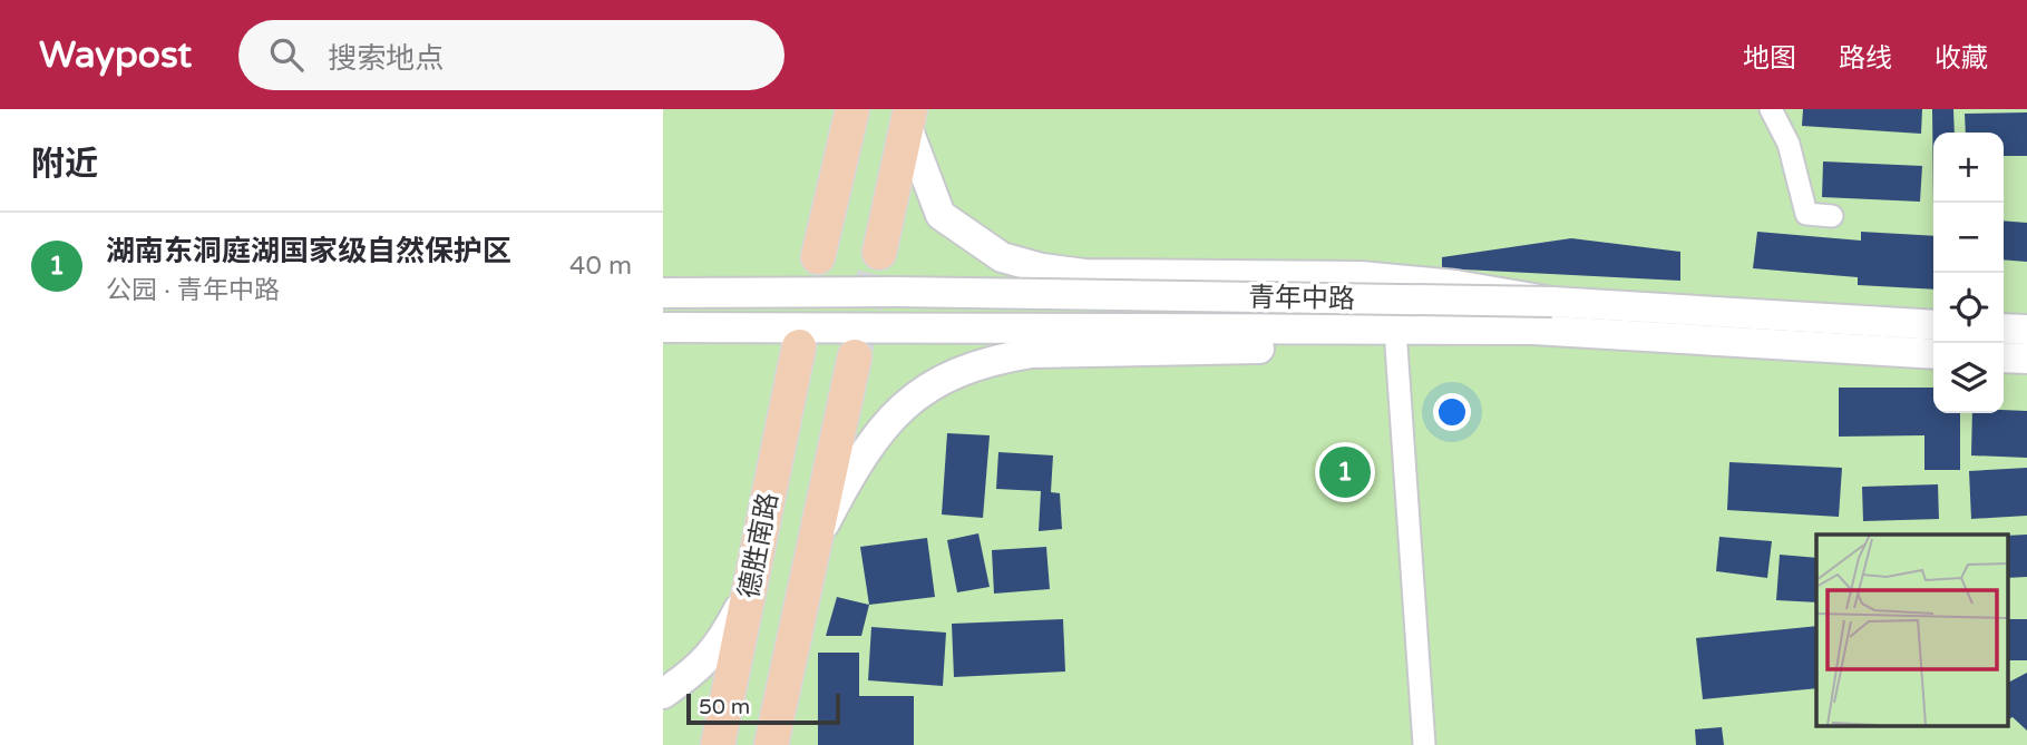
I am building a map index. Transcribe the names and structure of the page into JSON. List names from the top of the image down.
{
  "streets": {
    "main road": ["青年中路", "德胜南路"]
  },
  "scale_bar": "50 m",
  "page": {
    "header": "Waypost",
    "search": "搜索地点",
    "nav": ["地图", "路线", "收藏"],
    "heading": "附近",
    "map_buttons": ["+", "−"],
    "list": [
      {
        "mark": "1",
        "name": "湖南东洞庭湖国家级自然保护区",
        "note": "公园 · 青年中路",
        "value": "40 m"
      }
    ],
    "pins": "1",
    "scale": "50 m"
  }
}
